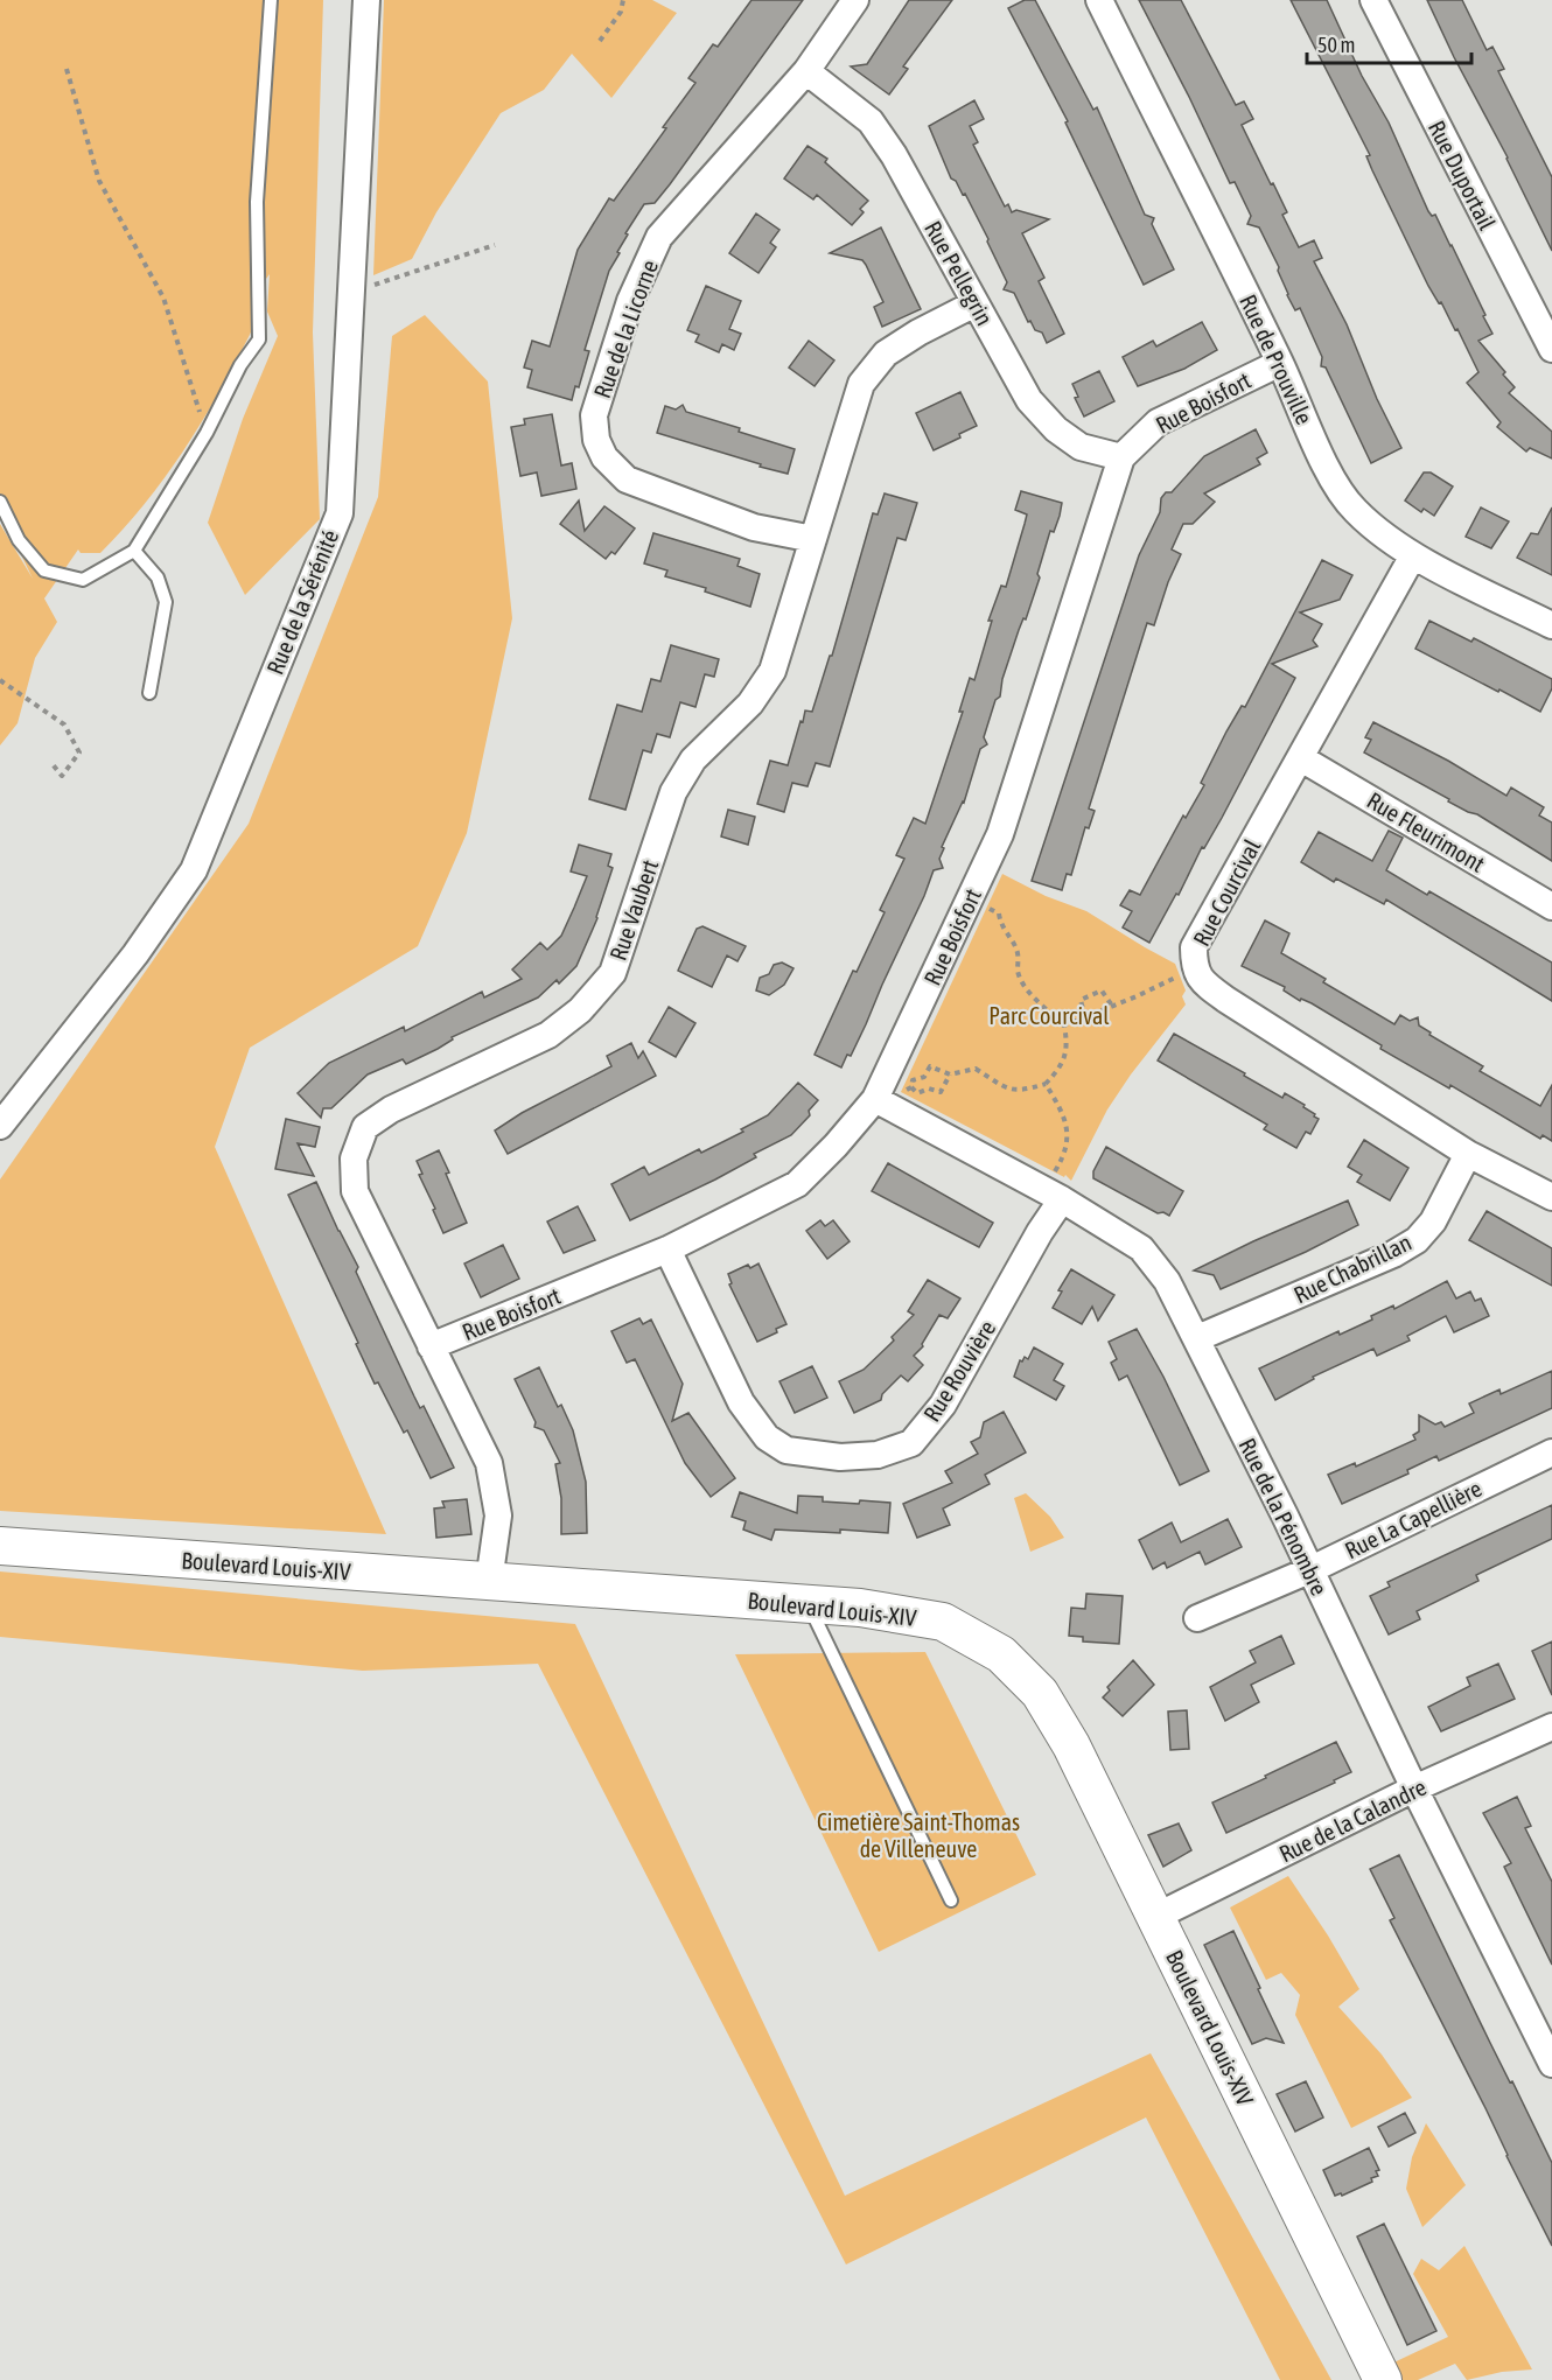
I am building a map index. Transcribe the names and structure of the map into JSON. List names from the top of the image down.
{
  "streets": {
    "main road": ["Boulevard Louis-XIV"],
    "street": [
      "Rue Duportail",
      "Rue Pellegrin",
      "Rue de la Licorne",
      "Rue de Prouville",
      "Rue Boisfort",
      "Rue de la Sérénité",
      "Rue Fleurimont",
      "Rue Courcival",
      "Rue Vaubert",
      "Rue Chabrillan",
      "Rue Rouvière",
      "Rue de la Pénombre",
      "Rue La Capellière",
      "Rue de la Calandre"
    ]
  },
  "crossings": [
    ["Rue Pellegrin", "Rue de la Licorne"],
    ["Rue Pellegrin", "Rue Boisfort"],
    ["Rue Pellegrin", "Rue Vaubert"],
    ["Rue de la Licorne", "Rue Vaubert"],
    ["Rue de Prouville", "Rue Boisfort"],
    ["Rue de Prouville", "Rue Courcival"],
    ["Rue Boisfort", "Rue Vaubert"],
    ["Rue Boisfort", "Rue Rouvière"],
    ["Rue Boisfort", "Rue de la Pénombre"],
    ["Rue Fleurimont", "Rue Courcival"],
    ["Rue Courcival", "Rue Chabrillan"],
    ["Rue Vaubert", "Boulevard Louis-XIV"],
    ["Rue Chabrillan", "Rue de la Pénombre"],
    ["Rue Rouvière", "Rue de la Pénombre"],
    ["Rue de la Pénombre", "Rue La Capellière"],
    ["Rue de la Pénombre", "Rue de la Calandre"],
    ["Boulevard Louis-XIV", "Rue de la Calandre"]
  ],
  "parks": ["Parc Courcival", "Cimetière Saint-Thomas de Villeneuve"],
  "scale_bar": "50 m"
}
